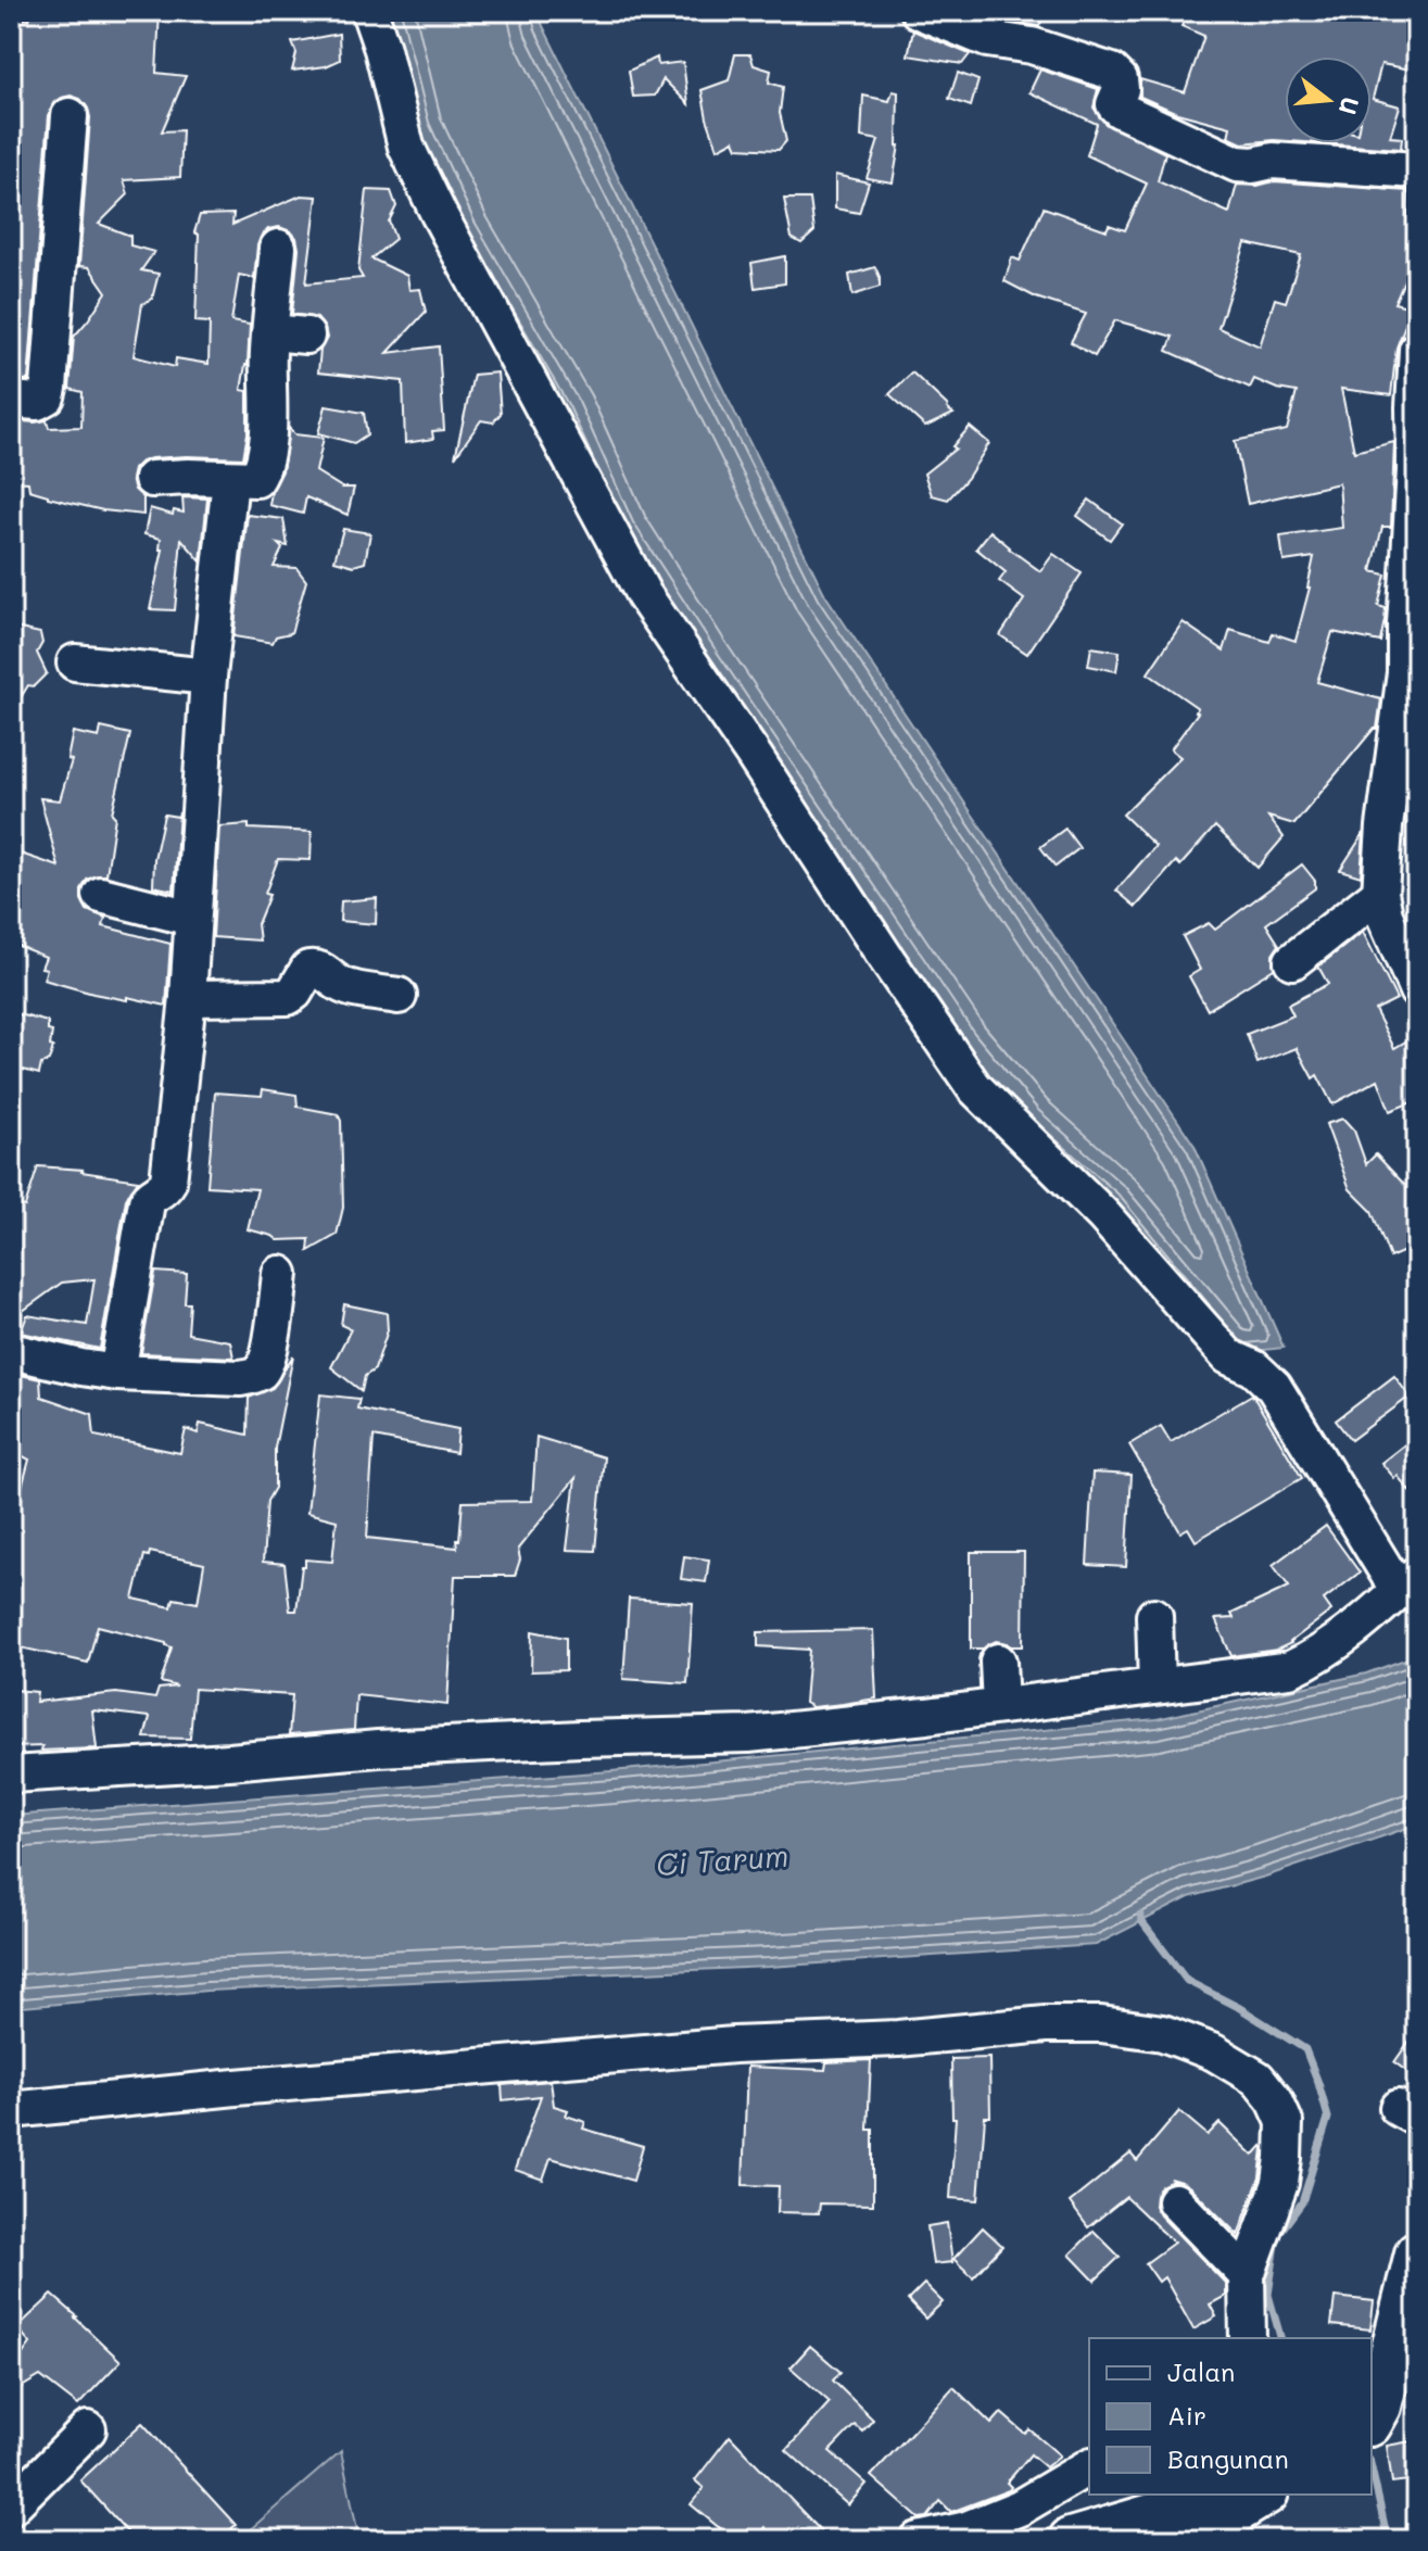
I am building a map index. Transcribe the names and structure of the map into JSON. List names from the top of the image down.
{
  "water": ["Ci Tarum"],
  "legend": ["Jalan", "Air", "Bangunan"],
  "north": "right"
}
